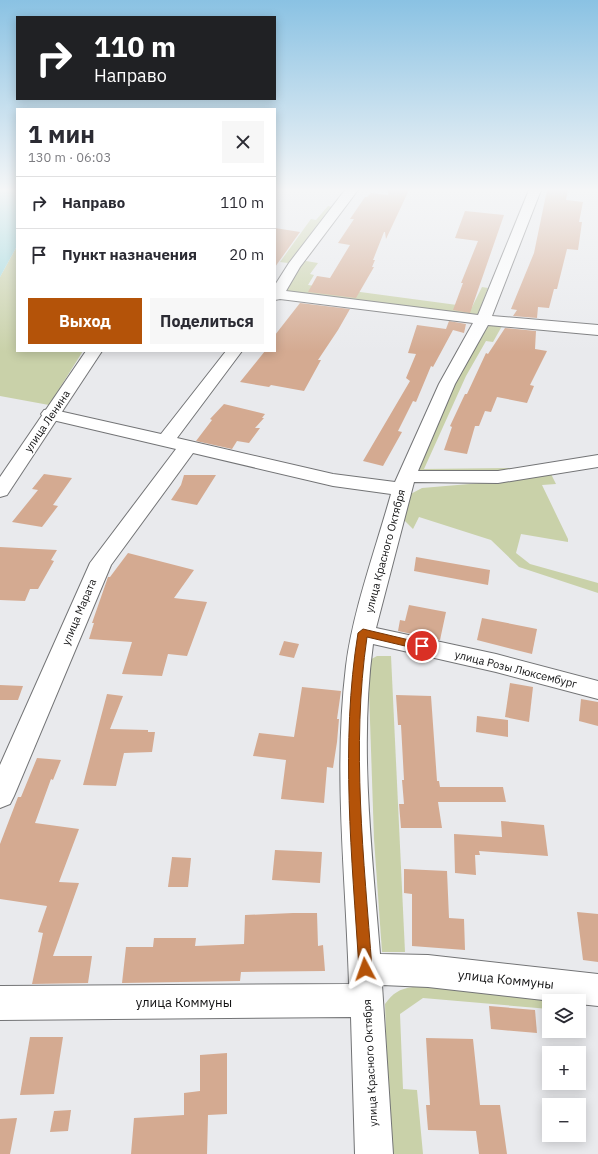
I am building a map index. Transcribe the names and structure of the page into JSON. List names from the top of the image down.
{
  "streets": {
    "street": [
      "улица Ленина",
      "улица Красного Октября",
      "улица Марата",
      "улица Розы Люксембург",
      "улица Коммуны"
    ]
  },
  "crossings": [
    ["улица Красного Октября", "улица Розы Люксембург"],
    ["улица Красного Октября", "улица Коммуны"]
  ],
  "page": {
    "turn": ["110 m", "Направо"],
    "heading": ["1 мин", "130 m · 06:03"],
    "list": [
      {
        "name": "Направо",
        "value": "110 m"
      },
      {
        "name": "Пункт назначения",
        "value": "20 m"
      }
    ],
    "buttons": ["Выход", "Поделиться"],
    "map_buttons": ["+", "−"]
  }
}
